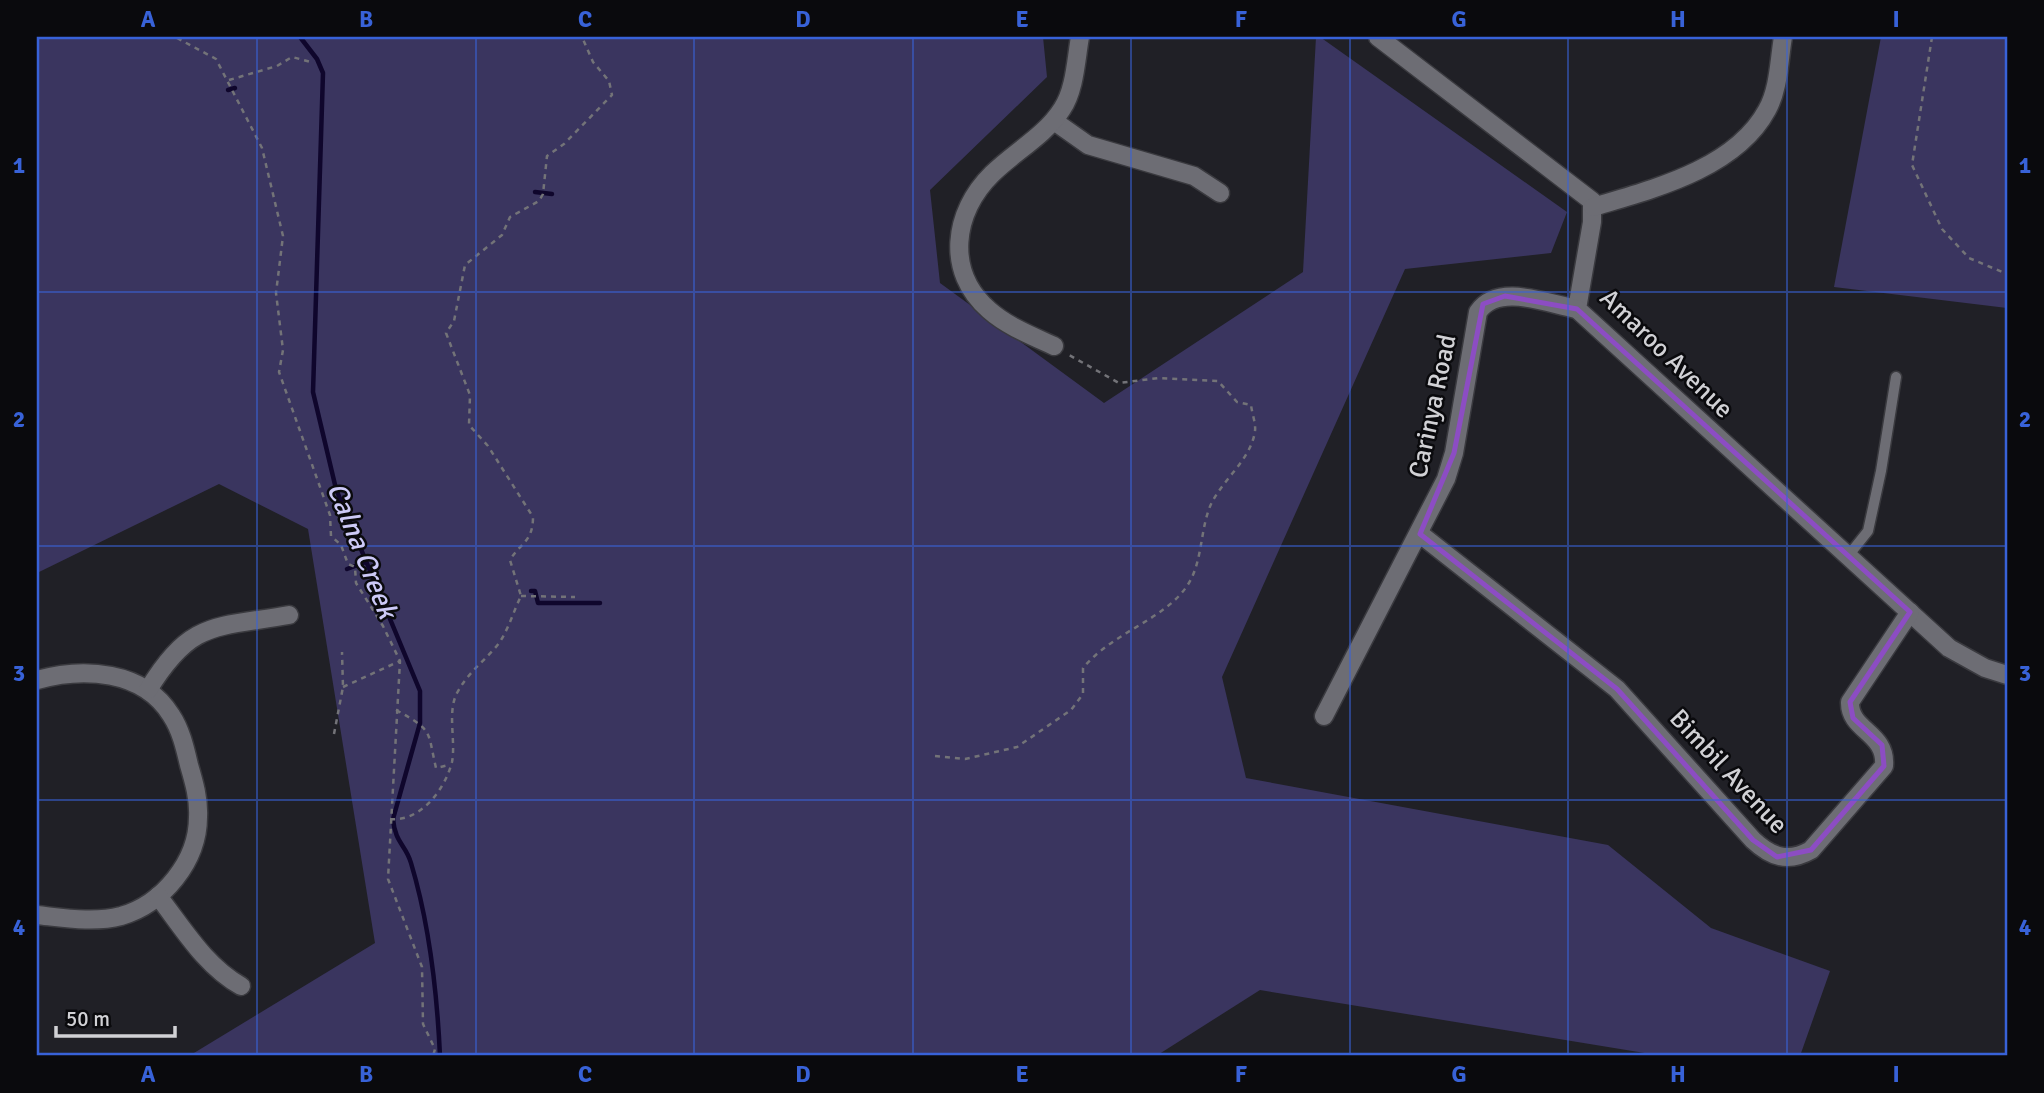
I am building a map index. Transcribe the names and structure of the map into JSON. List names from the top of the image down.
{
  "streets": {
    "street": ["Amaroo Avenue", "Carinya Road", "Bimbil Avenue"]
  },
  "crossings": [
    ["Amaroo Avenue", "Carinya Road"],
    ["Amaroo Avenue", "Bimbil Avenue"],
    ["Carinya Road", "Bimbil Avenue"]
  ],
  "water": ["Calna Creek"],
  "scale_bar": "50 m",
  "grid": {
    "columns": [
      "A",
      "B",
      "C",
      "D",
      "E",
      "F",
      "G",
      "H",
      "I"
    ],
    "rows": [
      "1",
      "2",
      "3",
      "4"
    ]
  }
}
